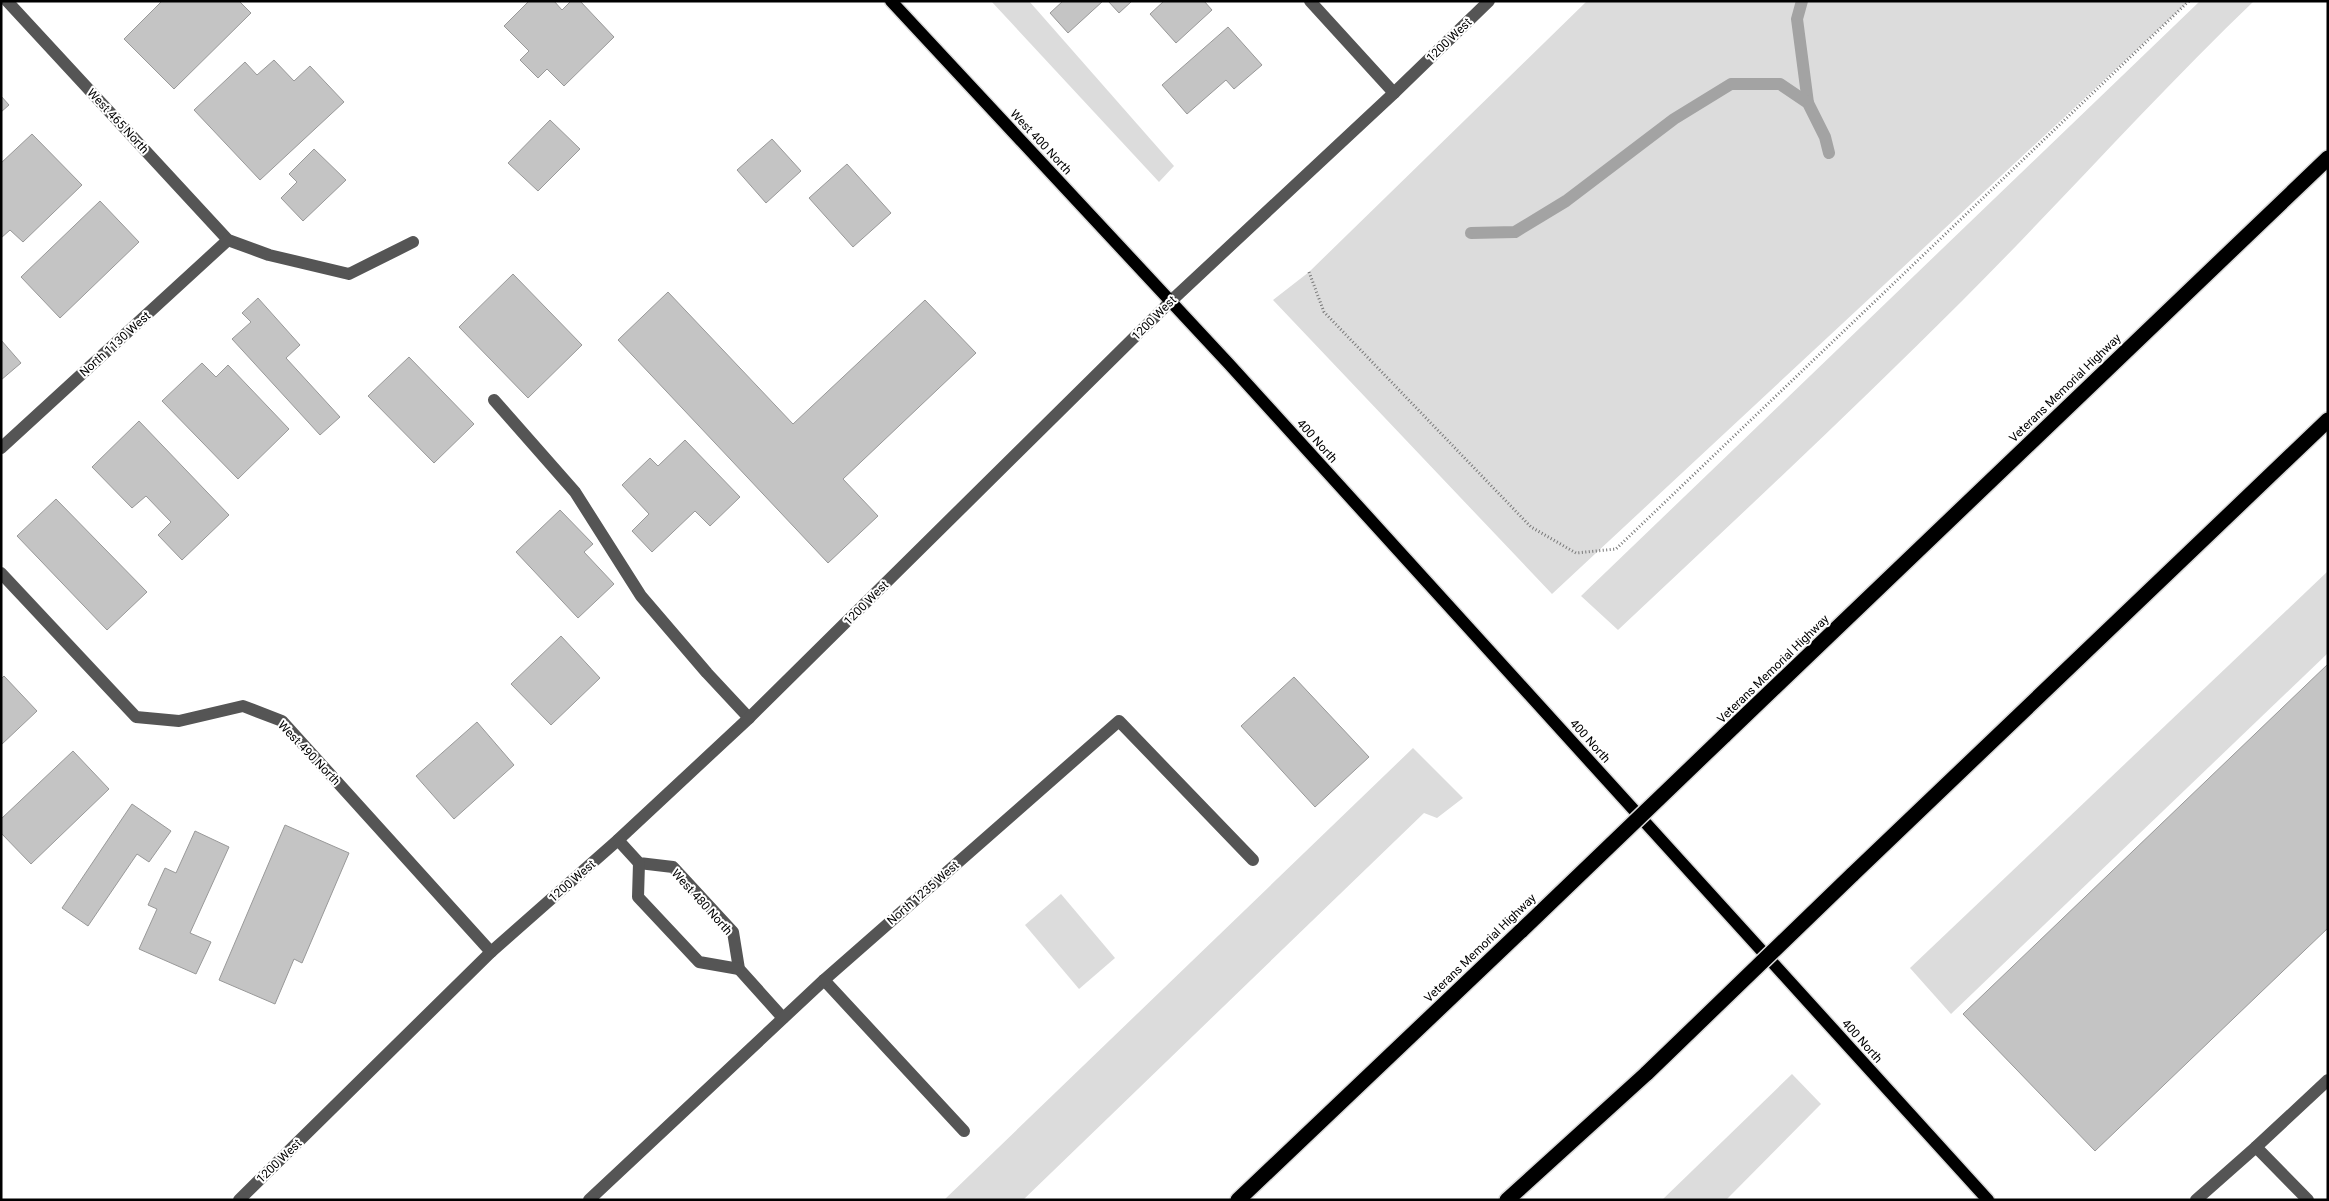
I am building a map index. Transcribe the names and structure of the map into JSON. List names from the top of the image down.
{
  "streets": {
    "highway": ["Veterans Memorial Highway"],
    "main road": ["West 400 North", "400 North"],
    "street": [
      "1200 West",
      "West 465 North",
      "North 1130 West",
      "West 490 North",
      "North 1235 West",
      "West 480 North"
    ]
  },
  "crossings": [
    ["1200 West", "West 400 North"],
    ["1200 West", "400 North"],
    ["1200 West", "West 490 North"],
    ["West 465 North", "North 1130 West"],
    ["West 400 North", "400 North"]
  ]
}
